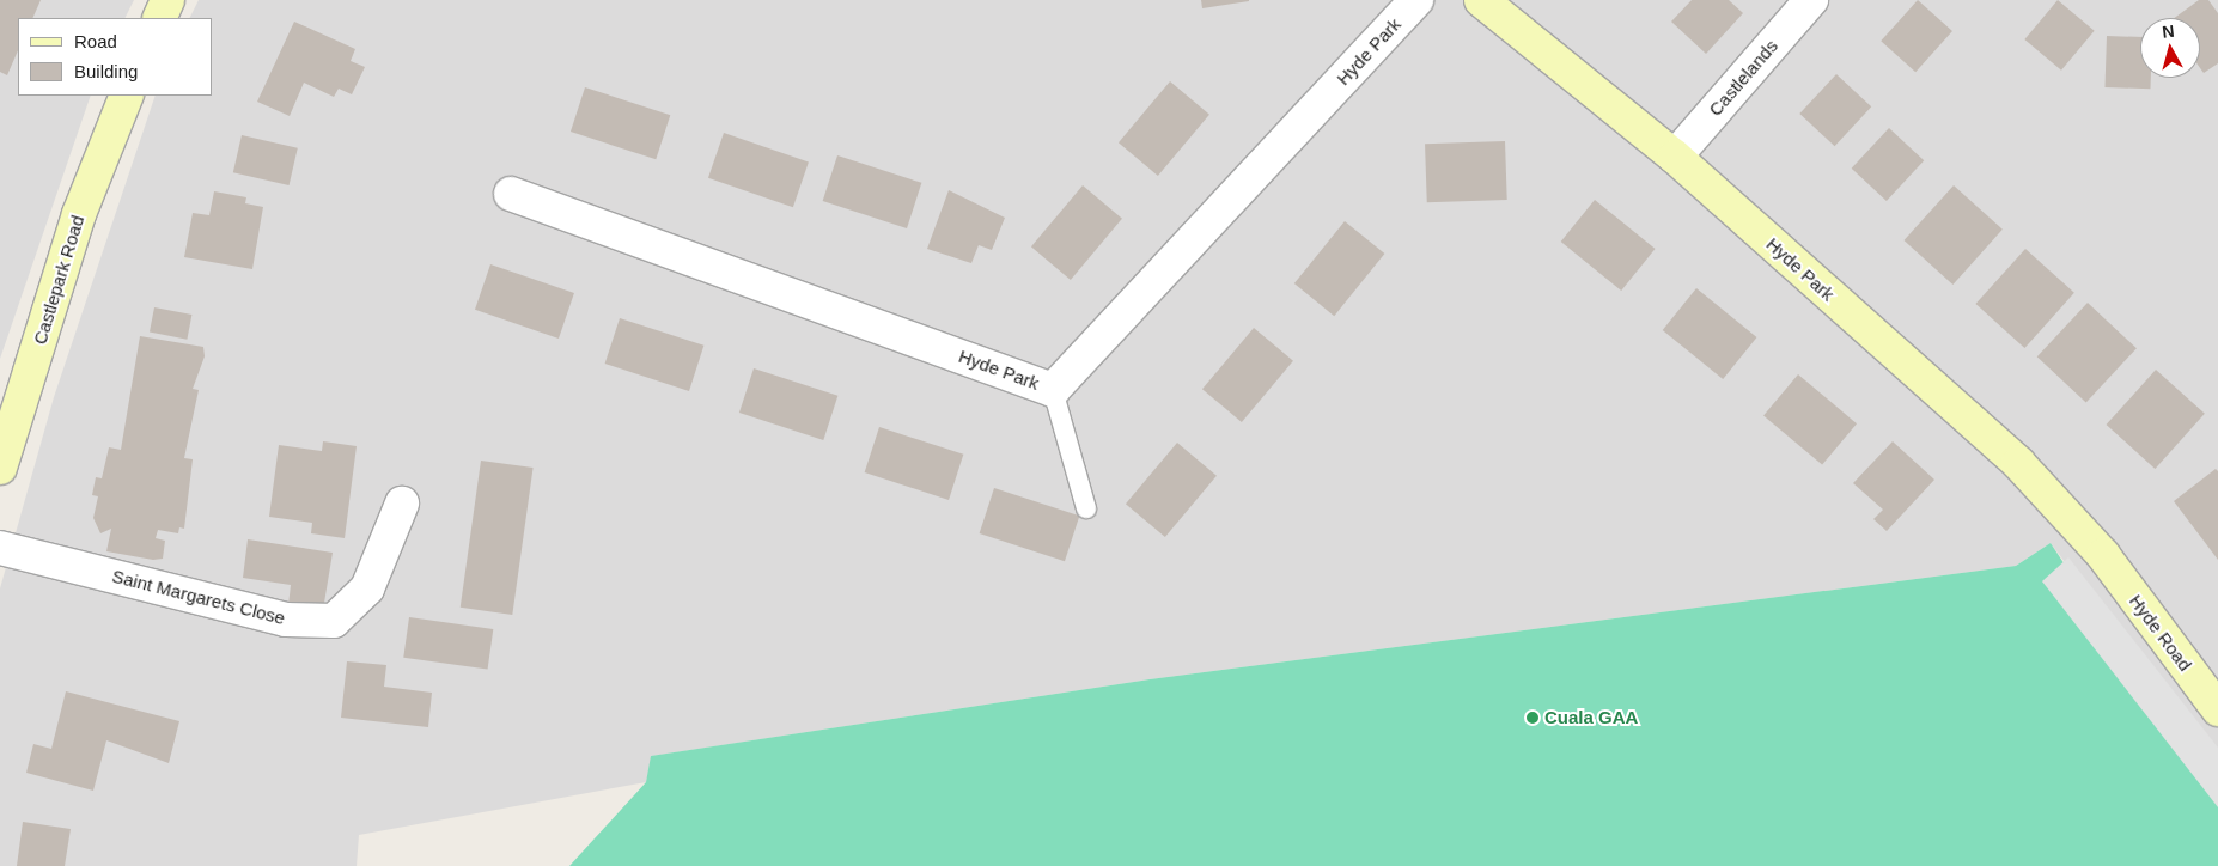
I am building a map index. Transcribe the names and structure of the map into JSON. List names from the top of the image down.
{
  "streets": {
    "street": [
      "Hyde Park",
      "Castlelands",
      "Castlepark Road",
      "Saint Margarets Close",
      "Hyde Road"
    ]
  },
  "crossings": [
    ["Hyde Park", "Castlelands"],
    ["Hyde Park", "Hyde Road"]
  ],
  "places": ["Cuala GAA"],
  "legend": ["Road", "Building"],
  "north": "top"
}
